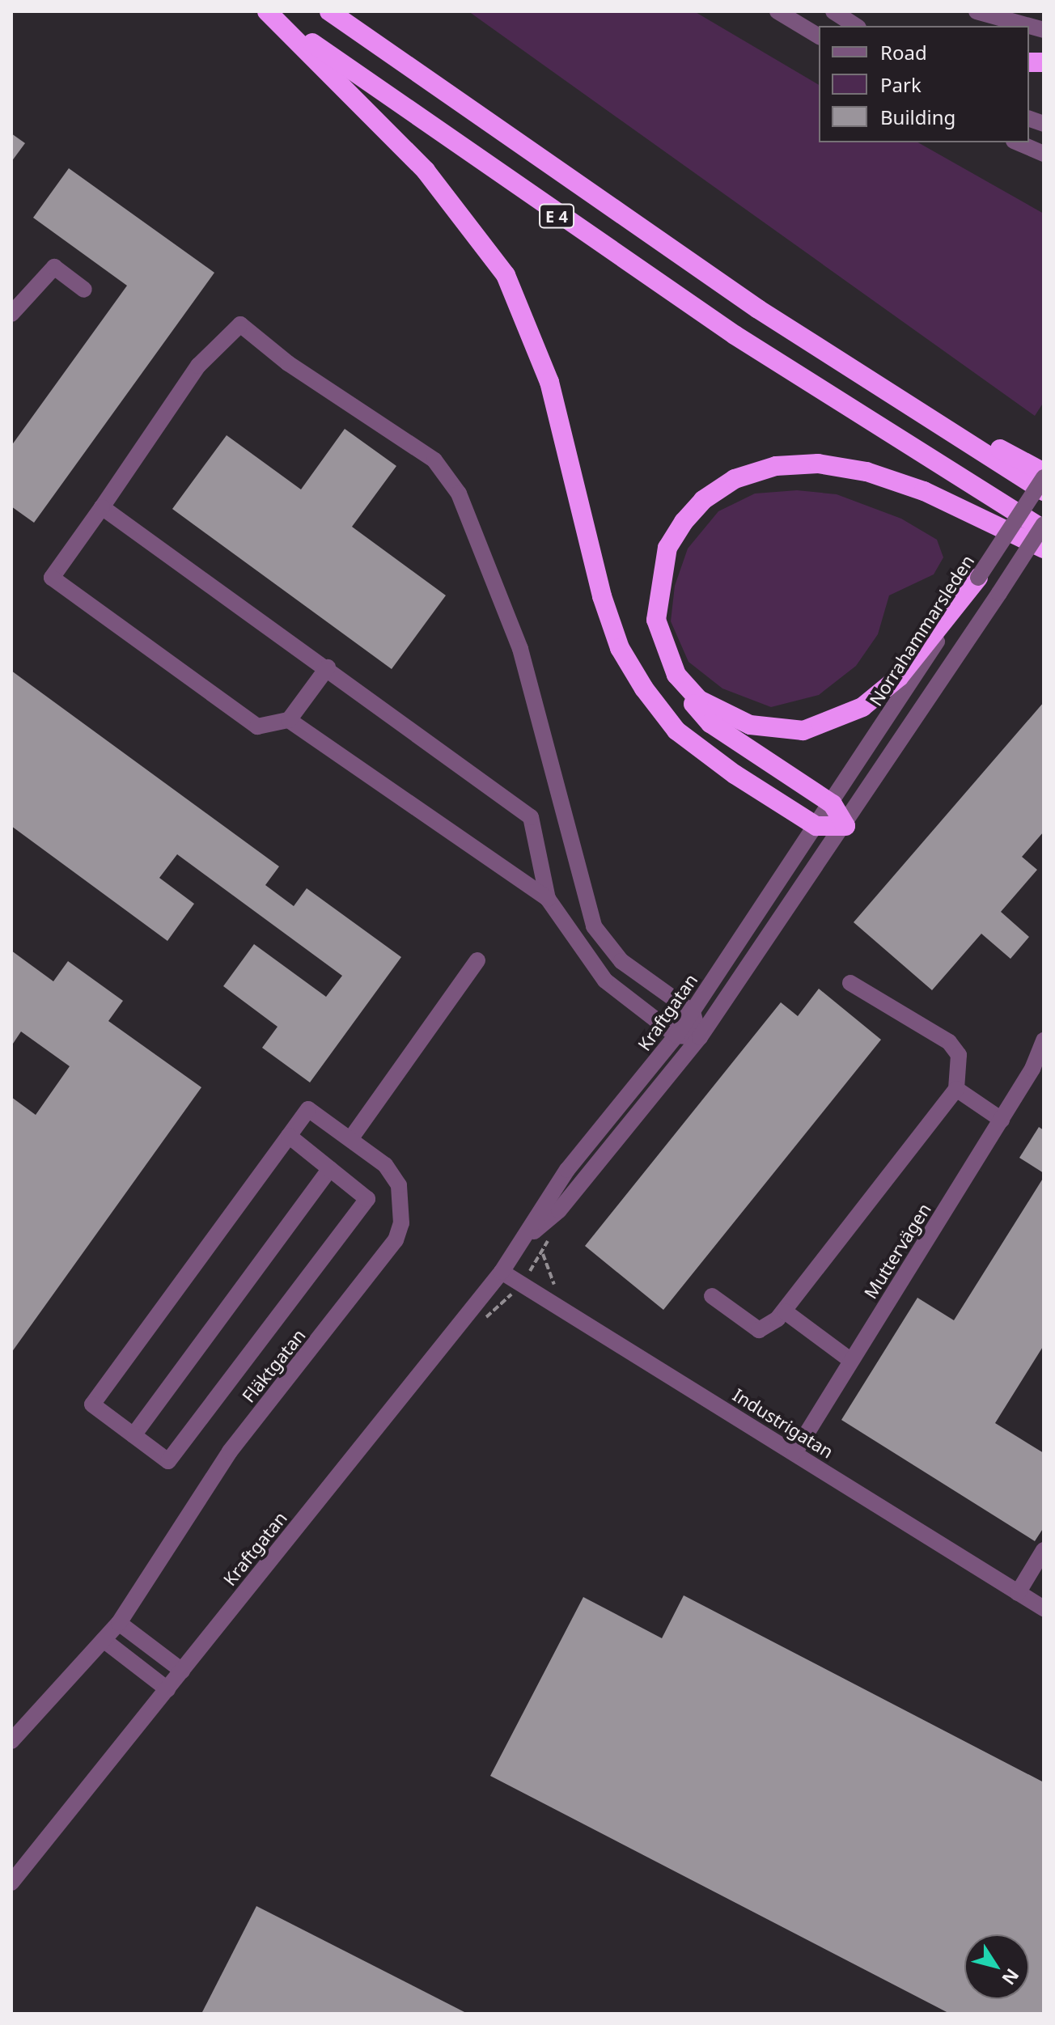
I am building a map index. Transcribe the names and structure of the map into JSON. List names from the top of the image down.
{
  "streets": {
    "highway": ["E 4"],
    "street": [
      "Norrahammarsleden",
      "Kraftgatan",
      "Muttervägen",
      "Fläktgatan",
      "Industrigatan"
    ]
  },
  "crossings": [
    ["Norrahammarsleden", "Kraftgatan"],
    ["Kraftgatan", "Industrigatan"],
    ["Muttervägen", "Industrigatan"]
  ],
  "legend": ["Road", "Park", "Building"],
  "north": "bottom right"
}
